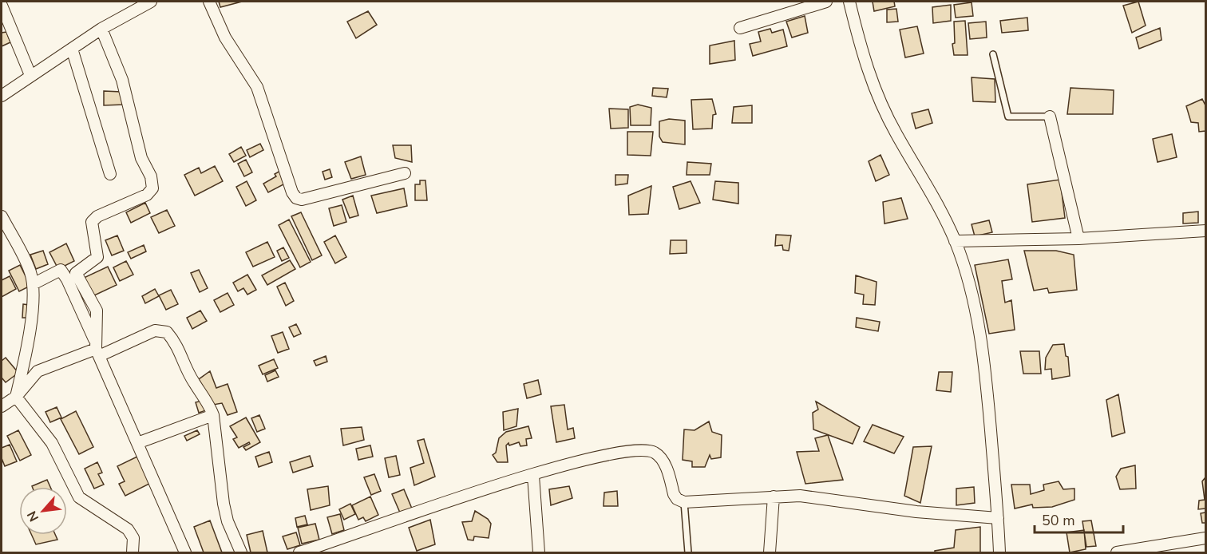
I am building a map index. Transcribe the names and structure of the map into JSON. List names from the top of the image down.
{
  "scale_bar": "50 m",
  "north": "bottom left"
}
